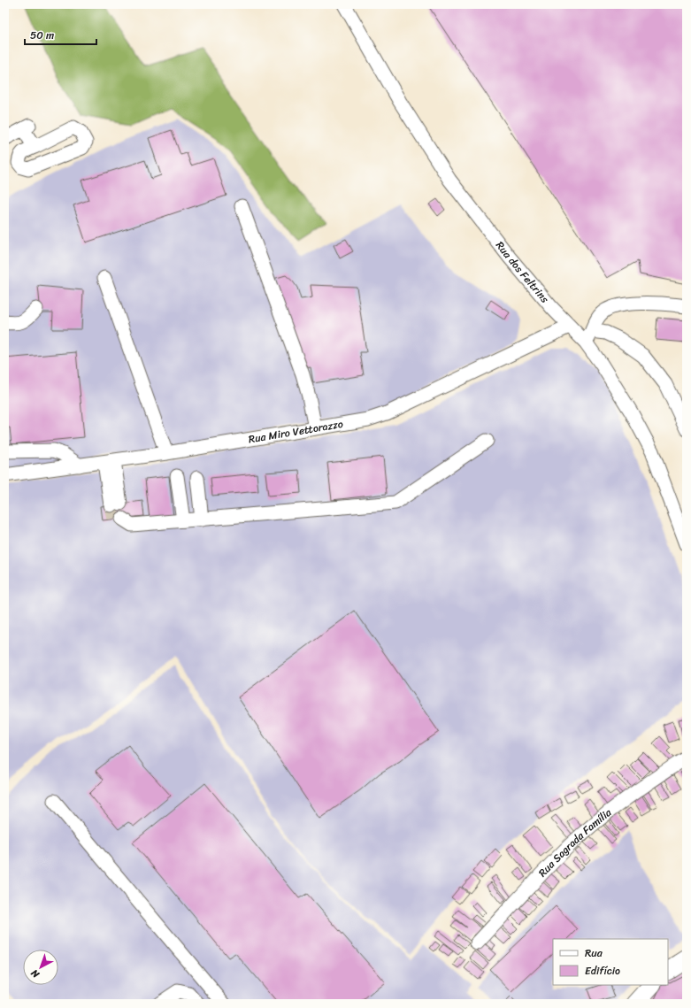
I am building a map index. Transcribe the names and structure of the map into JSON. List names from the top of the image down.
{
  "streets": {
    "street": ["Rua dos Feltrins", "Rua Miro Vettorazzo", "Rua Sagrada Família"]
  },
  "crossings": [
    ["Rua dos Feltrins", "Rua Miro Vettorazzo"]
  ],
  "legend": ["Rua", "Edifício"],
  "scale_bar": "50 m",
  "north": "bottom left"
}
